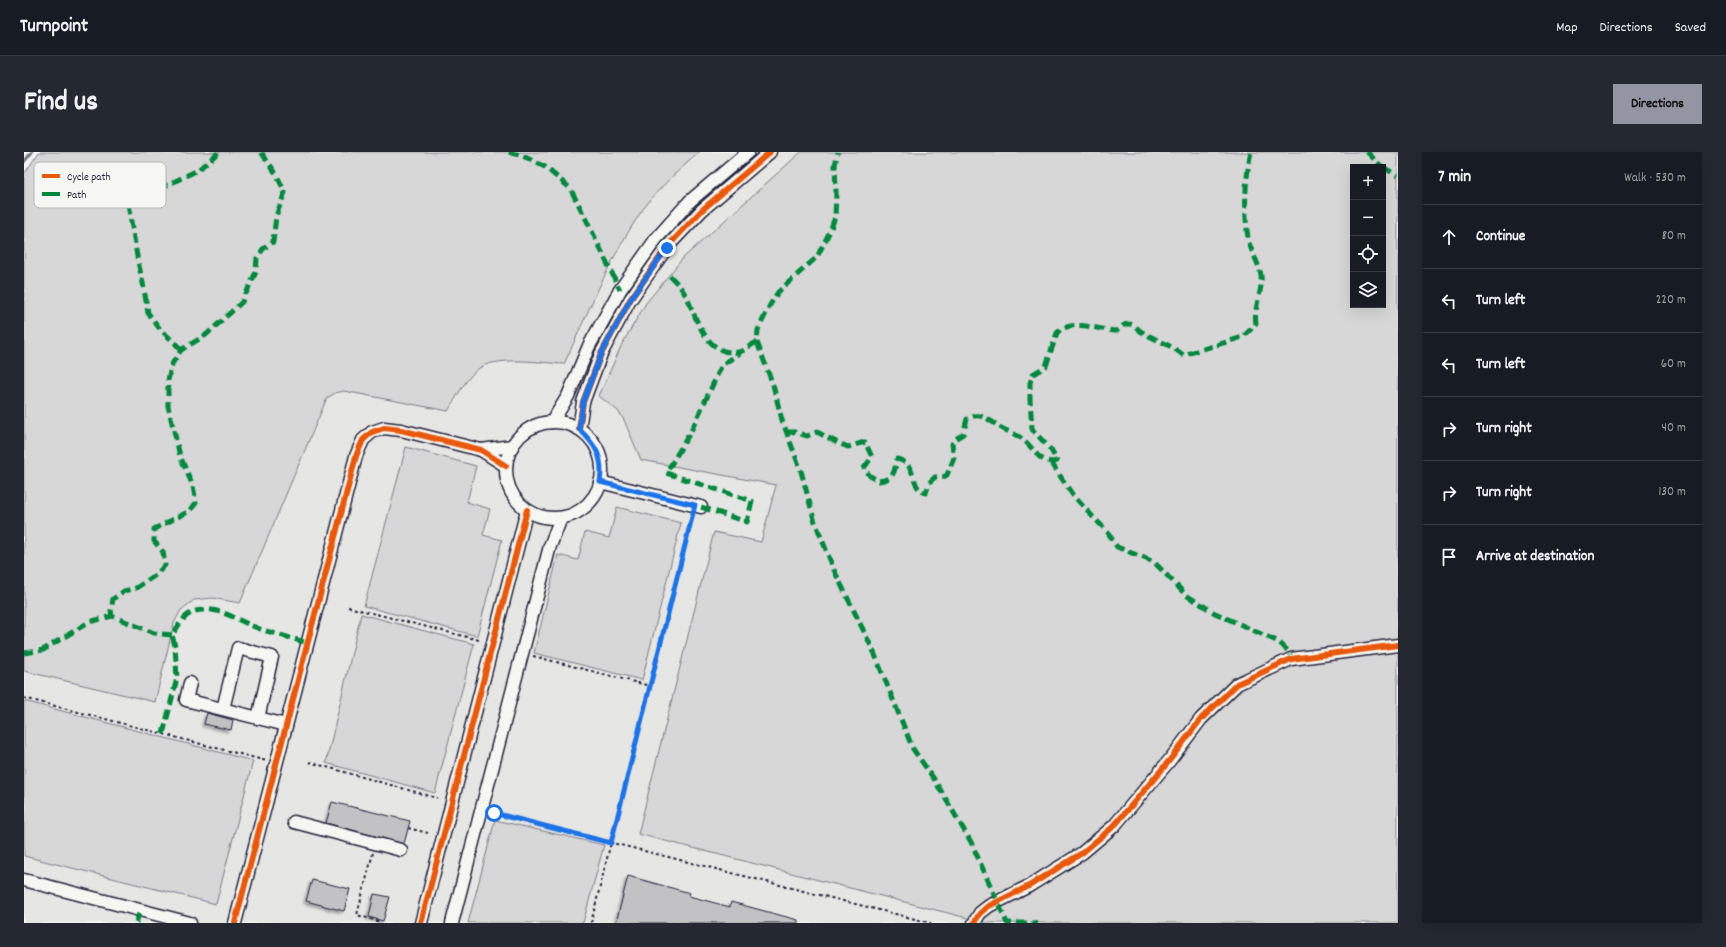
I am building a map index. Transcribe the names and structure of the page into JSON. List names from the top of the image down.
{
  "legend": ["Cycle path", "Path"],
  "page": {
    "header": "Turnpoint",
    "nav": ["Map", "Directions", "Saved"],
    "title": "Find us",
    "buttons": "Directions",
    "heading": ["7 min", "Walk · 530 m"],
    "map_buttons": ["+", "−"],
    "list": [
      ["Continue", "80 m"],
      ["Turn left", "220 m"],
      ["Turn left", "60 m"],
      ["Turn right", "40 m"],
      ["Turn right", "130 m"],
      "Arrive at destination"
    ]
  }
}
